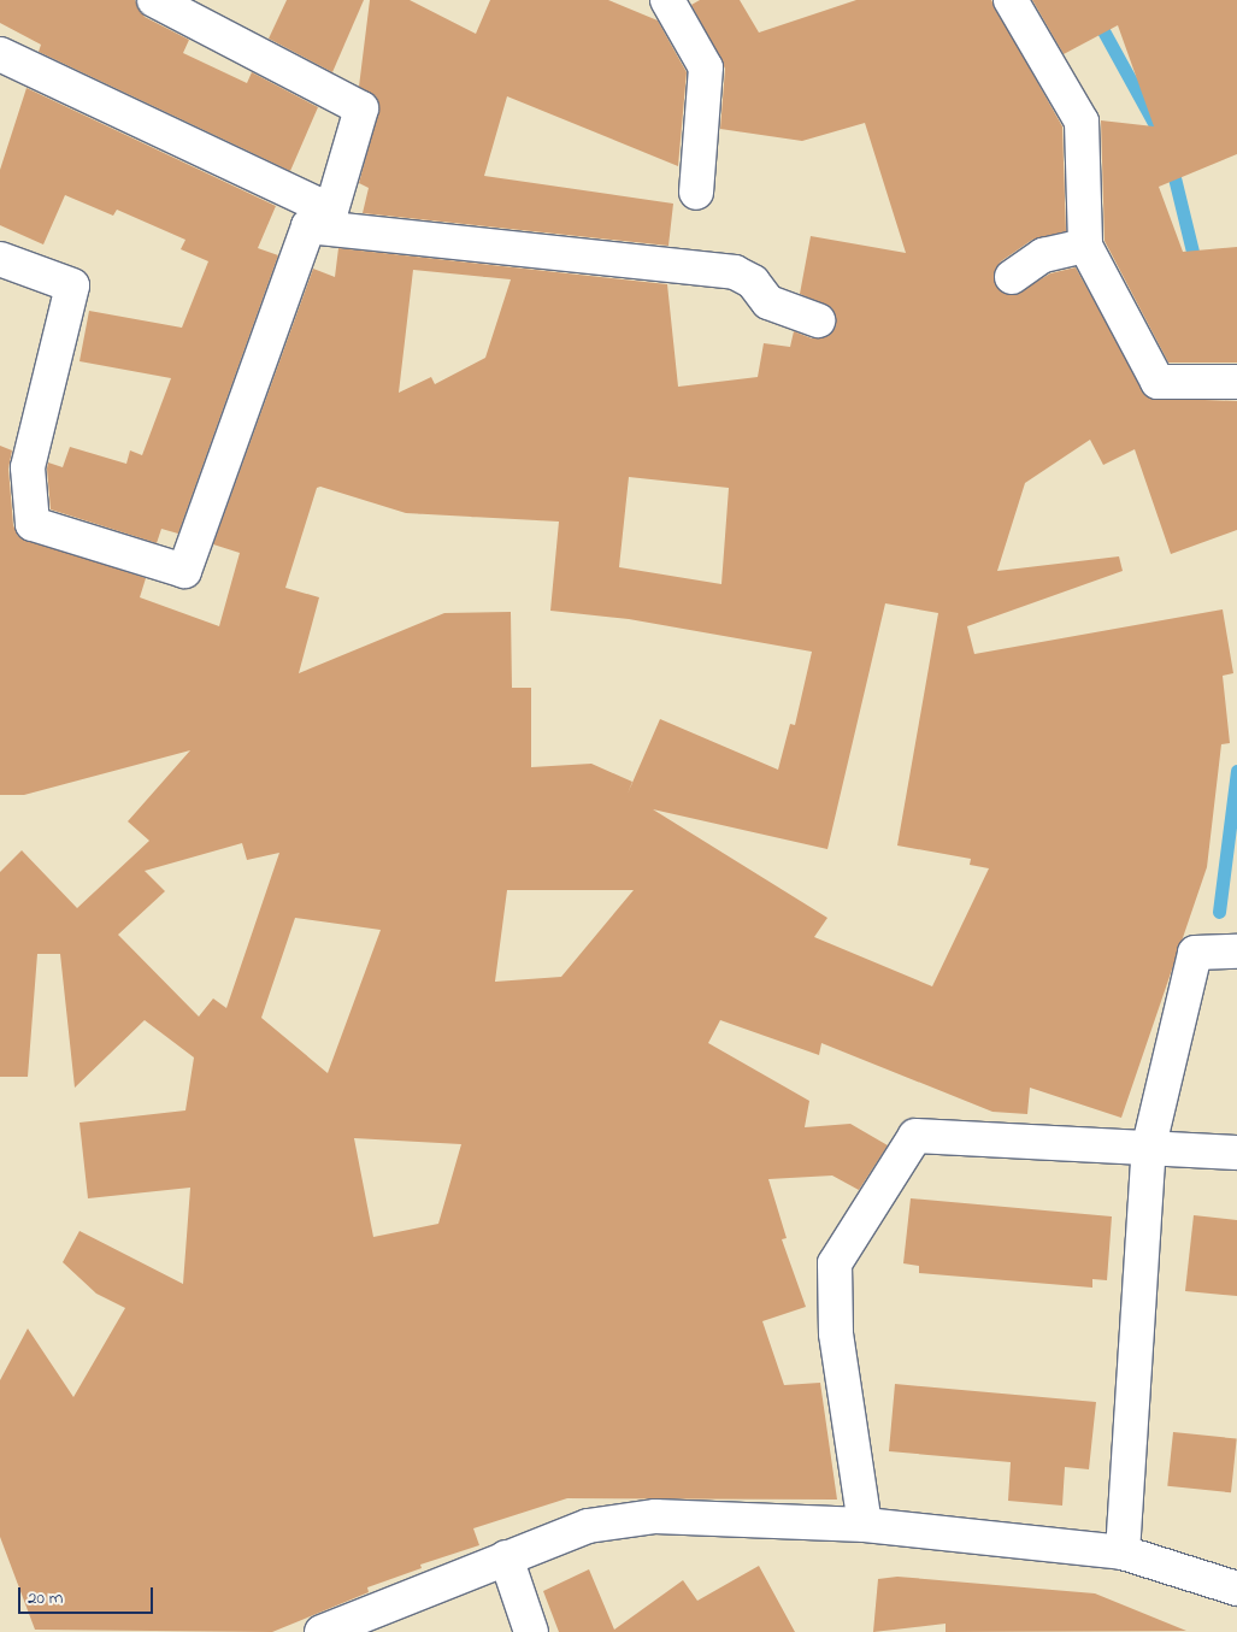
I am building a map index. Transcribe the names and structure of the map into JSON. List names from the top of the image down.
{
  "scale_bar": "20 m"
}
